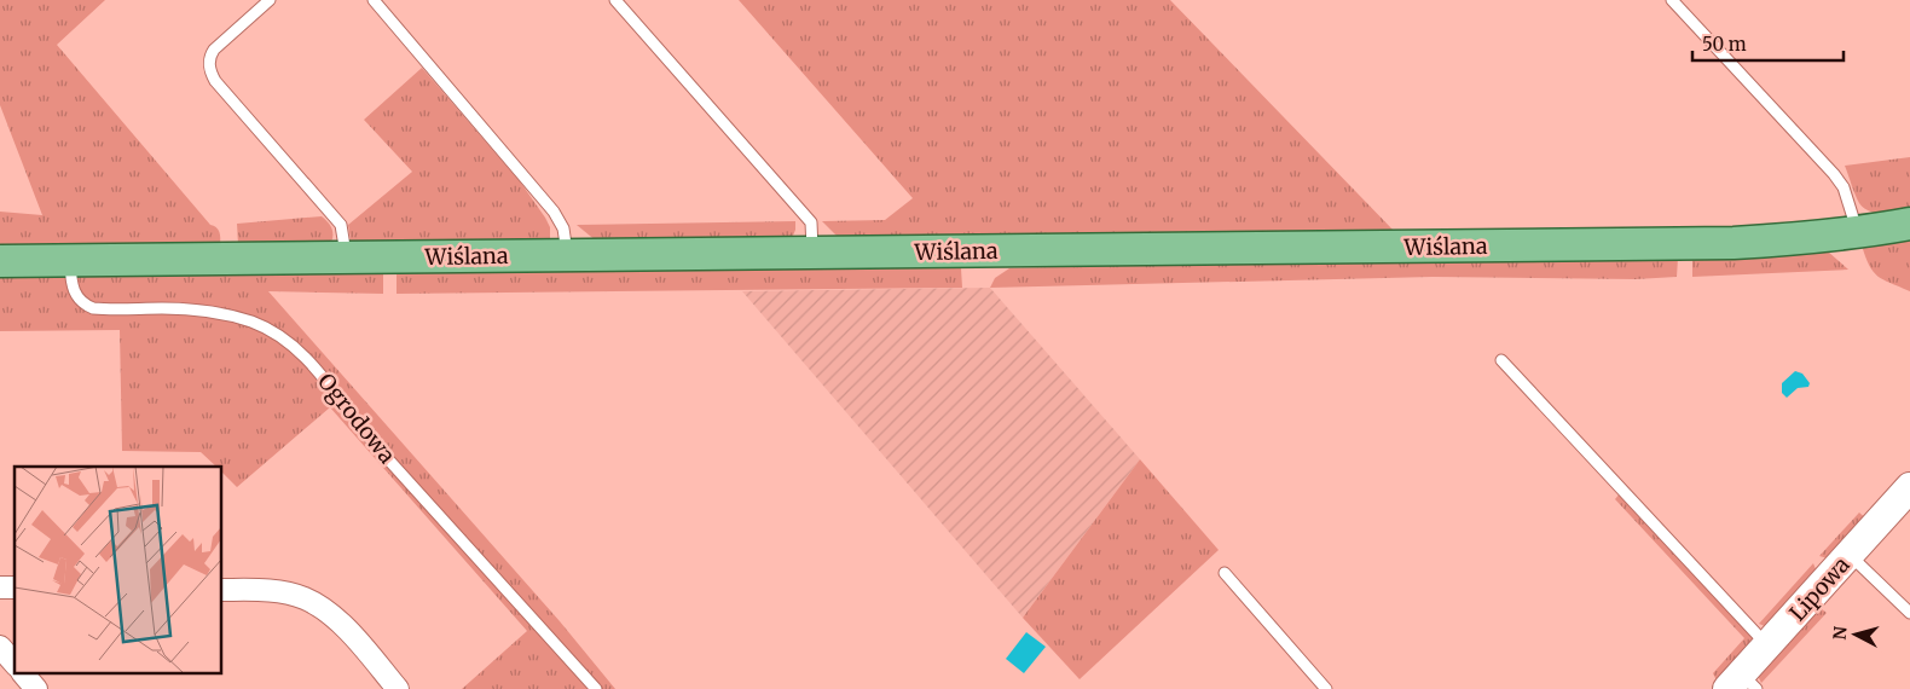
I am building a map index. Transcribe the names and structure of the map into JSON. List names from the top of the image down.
{
  "streets": {
    "main road": ["Wiślana"],
    "street": ["Lipowa"],
    "lane": ["Ogrodowa"]
  },
  "crossings": [
    ["Wiślana", "Ogrodowa"]
  ],
  "scale_bar": "50 m",
  "north": "left"
}
